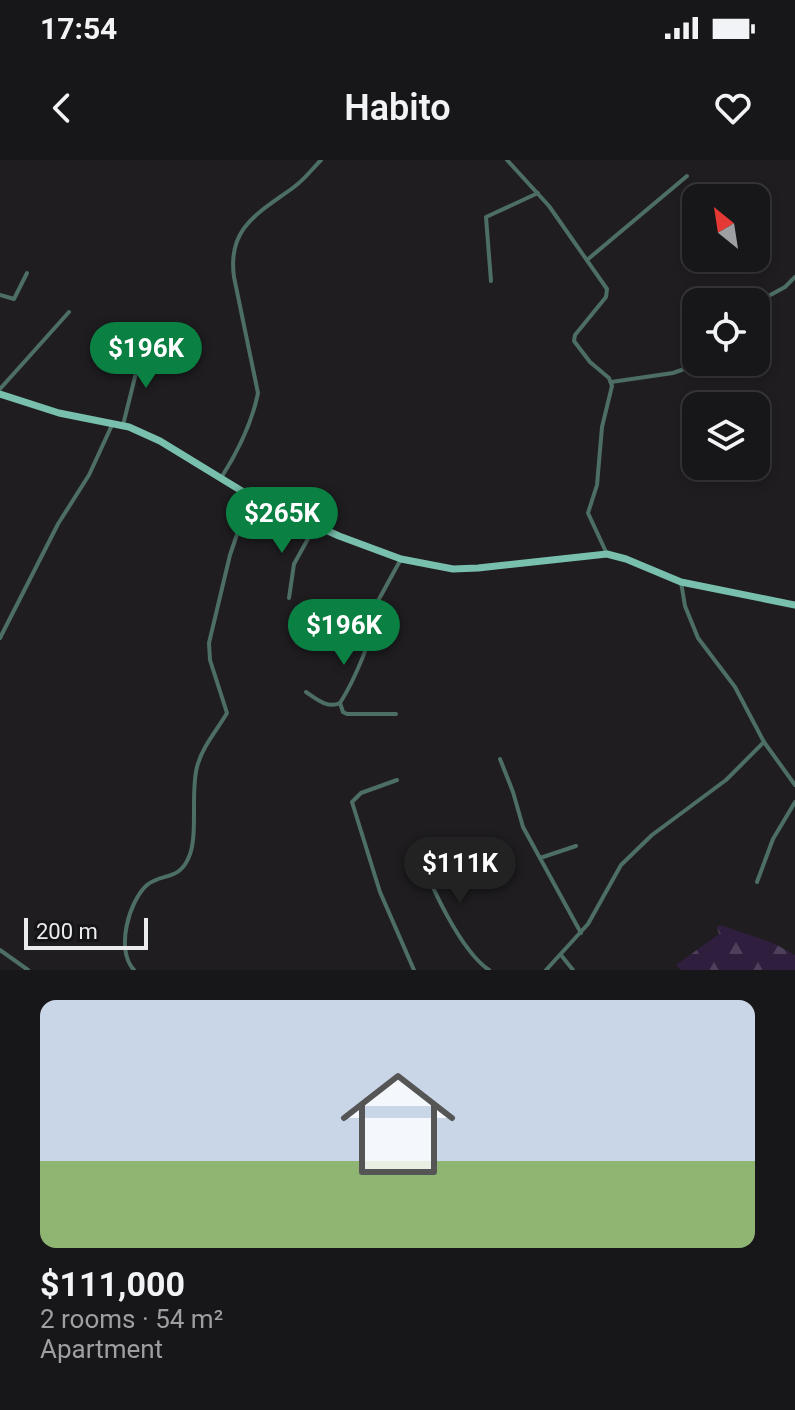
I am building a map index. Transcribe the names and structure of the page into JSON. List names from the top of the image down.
{
  "scale_bar": "200 m",
  "north": "top left",
  "page": {
    "status": "17:54",
    "header": "Habito",
    "price": [
      "$196K",
      "$265K",
      "$196K",
      "$111K"
    ],
    "scale": "200 m",
    "list": [
      {
        "name": "$111,000",
        "note": "2 rooms · 54 m² · Apartment"
      }
    ]
  }
}
